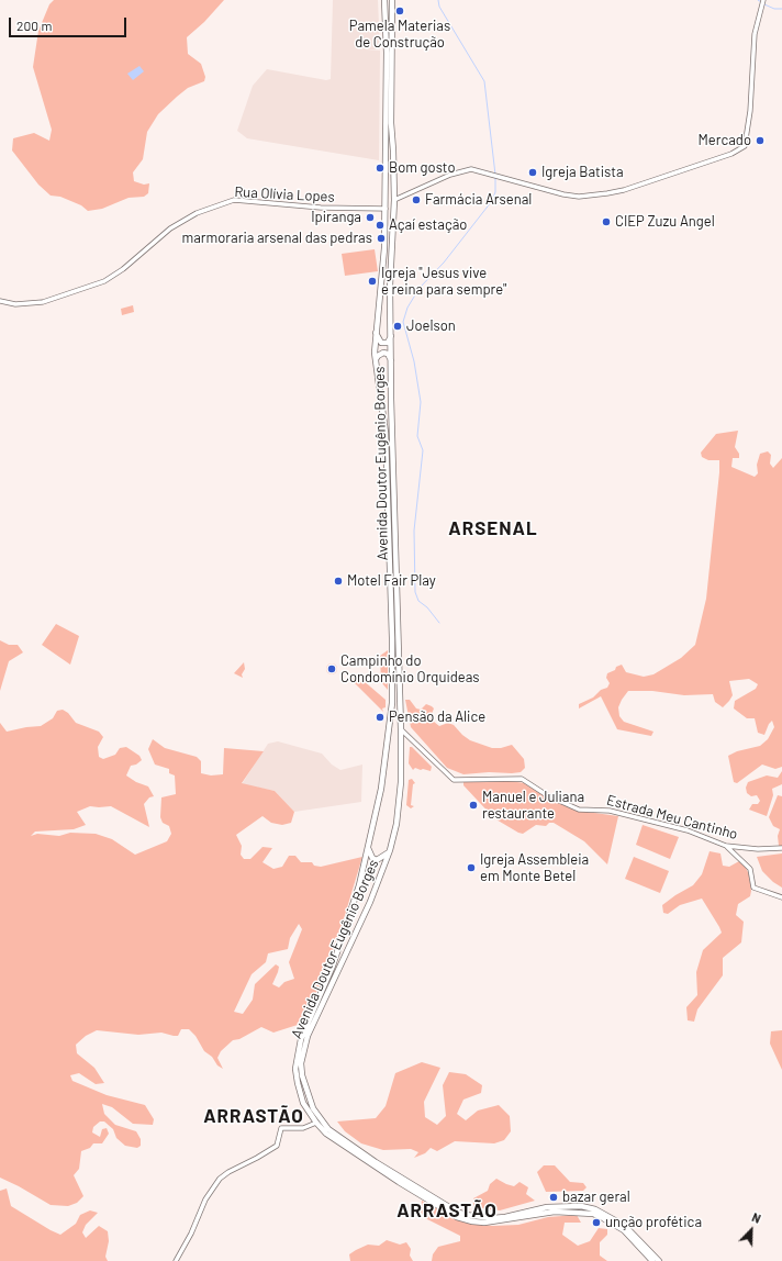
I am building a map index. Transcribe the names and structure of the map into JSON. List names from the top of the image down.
{
  "streets": {
    "highway": ["Avenida Doutor Eugênio Borges"],
    "street": ["Rua Olívia Lopes", "Estrada Meu Cantinho"]
  },
  "crossings": [
    ["Rua Olívia Lopes", "Avenida Doutor Eugênio Borges"],
    ["Avenida Doutor Eugênio Borges", "Estrada Meu Cantinho"]
  ],
  "districts": ["ARSENAL", "ARRASTÃO", "ARRASTÃO"],
  "places": [
    "Pamela Materias de Construção",
    "Mercado",
    "Bom gosto",
    "Igreja Batista",
    "Farmácia Arsenal",
    "Ipiranga",
    "CIEP Zuzu Angel",
    "Açaí estação",
    "marmoraria arsenal das pedras",
    "Igreja \"Jesus vive e reina para sempre\"",
    "Joelson",
    "Motel Fair Play",
    "Campinho do Condomínio Orquideas",
    "Pensão da Alice",
    "Manuel e Juliana restaurante",
    "Igreja Assembleia em Monte Betel",
    "bazar geral",
    "unção profética"
  ],
  "scale_bar": "200 m",
  "north": "top right"
}
